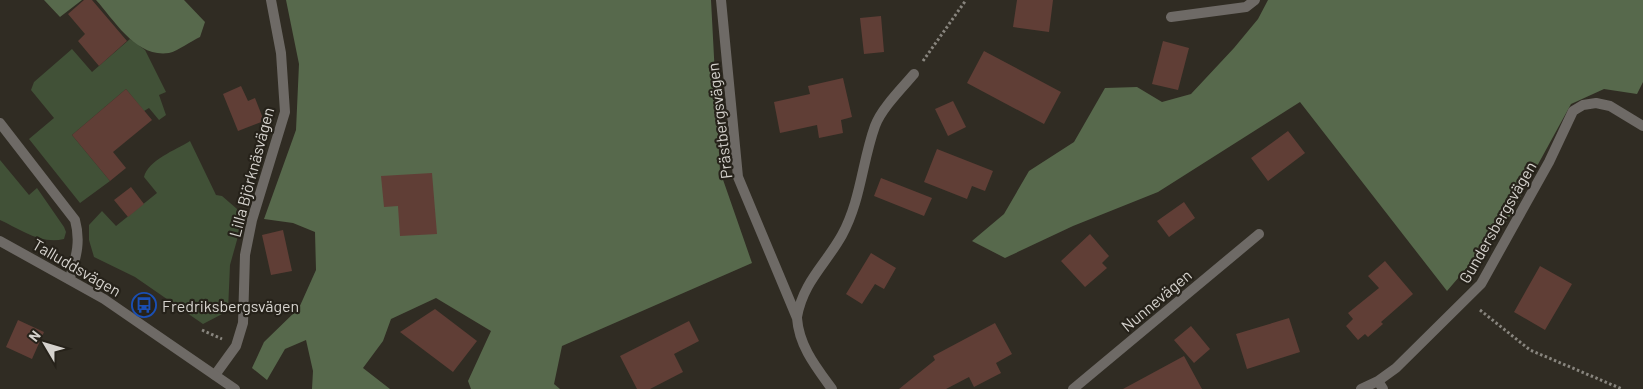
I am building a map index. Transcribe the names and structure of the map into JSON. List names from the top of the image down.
{
  "streets": {
    "street": [
      "Prästbergsvägen",
      "Lilla Björknäsvägen",
      "Gundersbergsvägen",
      "Talluddsvägen",
      "Nunnevägen"
    ]
  },
  "crossings": [
    ["Lilla Björknäsvägen", "Talluddsvägen"]
  ],
  "places": {
    "bus stop": ["Fredriksbergsvägen"]
  },
  "north": "top left"
}
